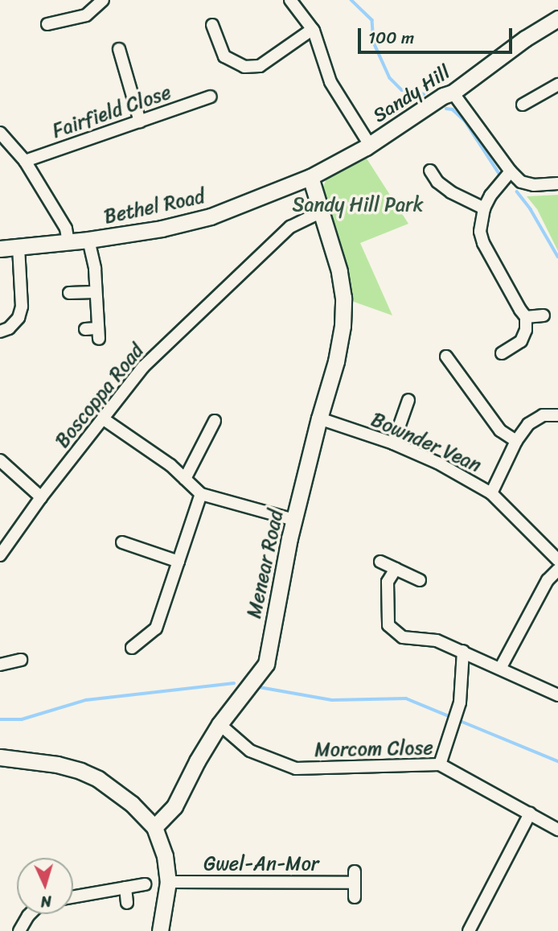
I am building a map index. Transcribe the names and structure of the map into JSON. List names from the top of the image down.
{
  "streets": {
    "street": [
      "Sandy Hill",
      "Fairfield Close",
      "Bethel Road",
      "Boscoppa Road",
      "Bownder Vean",
      "Menear Road",
      "Morcom Close",
      "Gwel-An-Mor"
    ]
  },
  "crossings": [
    ["Sandy Hill", "Bethel Road"],
    ["Sandy Hill", "Menear Road"],
    ["Bethel Road", "Menear Road"],
    ["Boscoppa Road", "Menear Road"],
    ["Bownder Vean", "Menear Road"],
    ["Menear Road", "Morcom Close"]
  ],
  "parks": ["Sandy Hill Park"],
  "scale_bar": "100 m",
  "north": "bottom"
}
